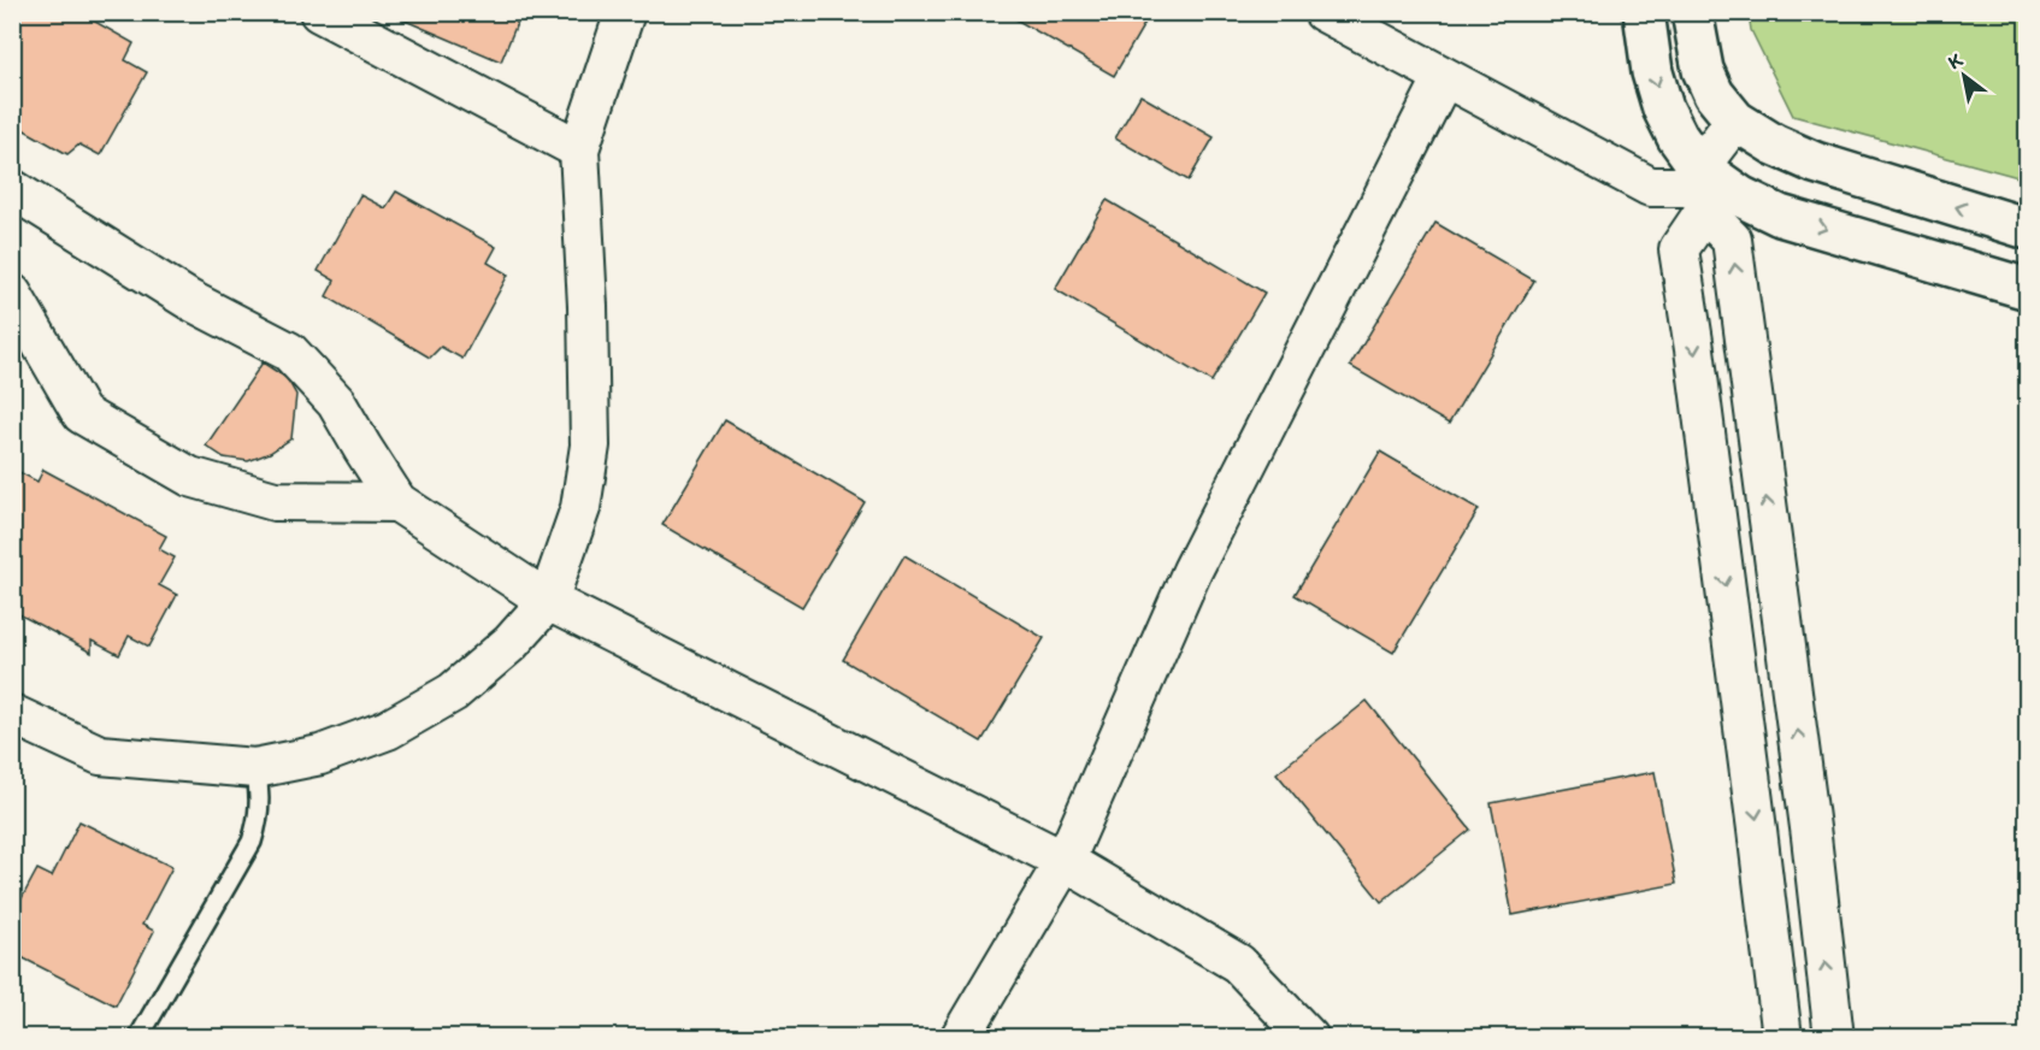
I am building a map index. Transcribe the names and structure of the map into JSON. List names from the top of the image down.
{
  "north": "top left"
}
